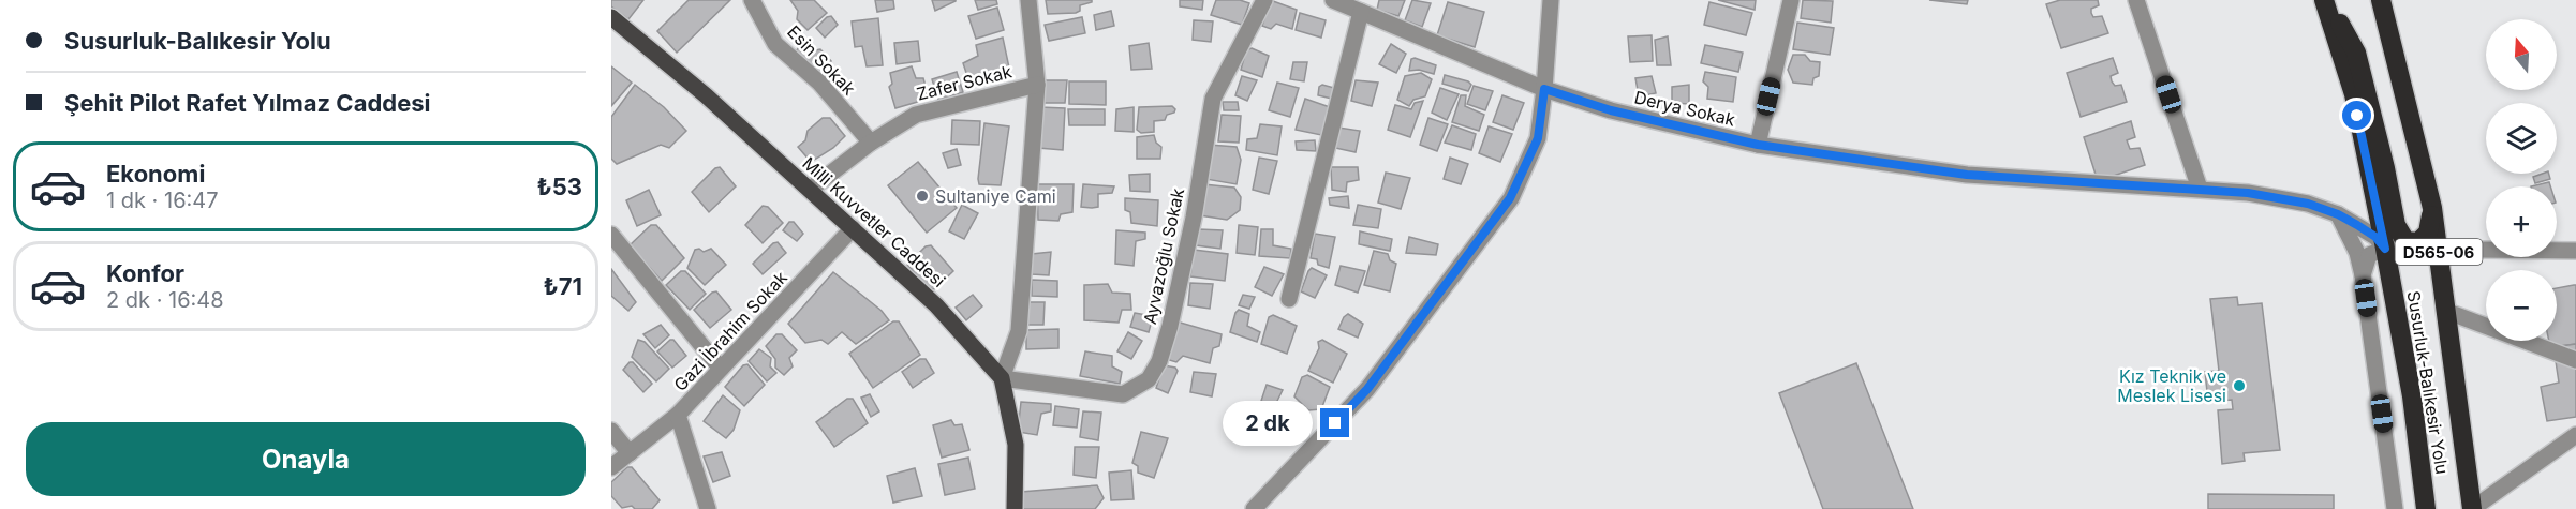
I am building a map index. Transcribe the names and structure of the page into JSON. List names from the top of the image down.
{
  "streets": {
    "highway": ["D565-06", "Susurluk-Balıkesir Yolu"],
    "main road": ["Milli Kuvvetler Caddesi"],
    "street": [
      "Esin Sokak",
      "Zafer Sokak",
      "Derya Sokak",
      "Ayvazoğlu Sokak",
      "Gazi İbrahim Sokak"
    ]
  },
  "crossings": [
    ["Esin Sokak", "Zafer Sokak"],
    ["Zafer Sokak", "Milli Kuvvetler Caddesi"],
    ["Derya Sokak", "Susurluk-Balıkesir Yolu"],
    ["Milli Kuvvetler Caddesi", "Ayvazoğlu Sokak"],
    ["Milli Kuvvetler Caddesi", "Gazi İbrahim Sokak"]
  ],
  "places": ["Sultaniye Cami", "Kız Teknik ve Meslek Lisesi"],
  "north": "top",
  "page": {
    "banner": ["Susurluk-Balıkesir Yolu", "Şehit Pilot Rafet Yılmaz Caddesi"],
    "map_buttons": ["+", "−"],
    "list": [
      {
        "name": "Ekonomi",
        "note": "1 dk · 16:47",
        "value": "₺53"
      },
      {
        "name": "Konfor",
        "note": "2 dk · 16:48",
        "value": "₺71"
      }
    ],
    "bubble": "2 dk",
    "buttons": "Onayla"
  }
}
